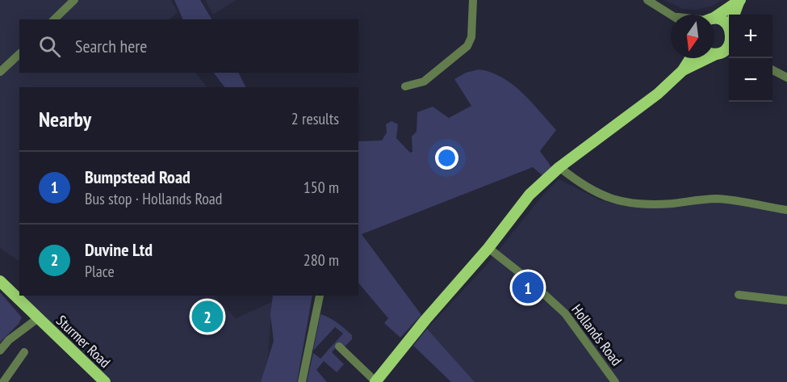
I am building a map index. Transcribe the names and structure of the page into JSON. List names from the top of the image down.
{
  "streets": {
    "main road": ["Sturmer Road"],
    "street": ["Hollands Road"]
  },
  "north": "bottom",
  "page": {
    "map_buttons": ["+", "−"],
    "search": "Search here",
    "heading": ["Nearby", "2 results"],
    "list": [
      {
        "mark": "1",
        "name": "Bumpstead Road",
        "note": "Bus stop · Hollands Road",
        "value": "150 m"
      },
      {
        "mark": "2",
        "name": "Duvine Ltd",
        "note": "Place",
        "value": "280 m"
      }
    ],
    "pins": ["1", "2"]
  }
}
